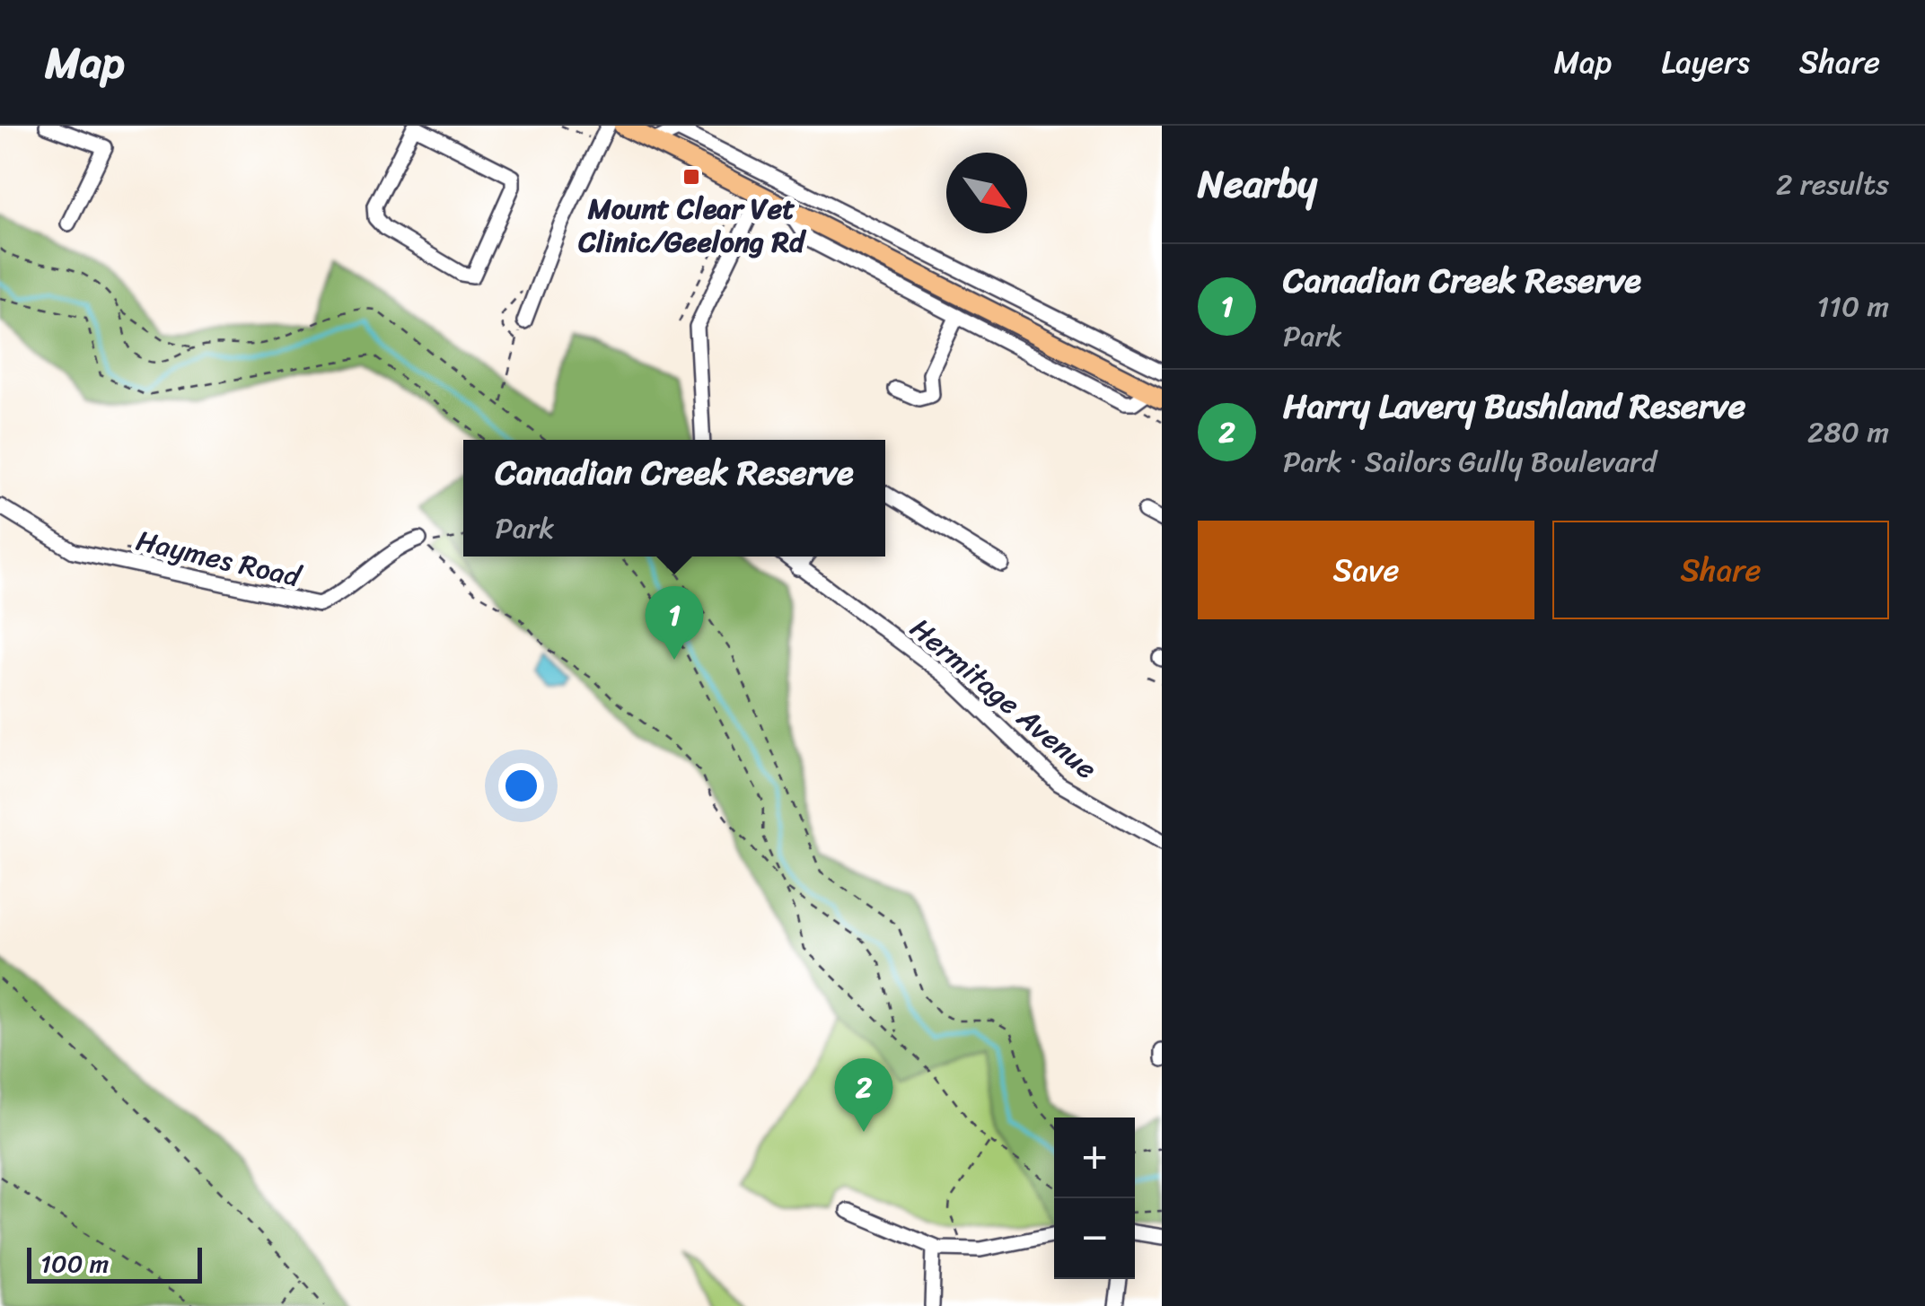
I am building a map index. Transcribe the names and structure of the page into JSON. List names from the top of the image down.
{
  "streets": {
    "street": ["Haymes Road", "Hermitage Avenue"]
  },
  "places": {
    "transit": ["Mount Clear Vet Clinic/Geelong Rd"]
  },
  "scale_bar": "100 m",
  "north": "bottom right",
  "page": {
    "header": "Map",
    "nav": ["Map", "Layers", "Share"],
    "heading": ["Nearby", "2 results"],
    "list": [
      {
        "mark": "1",
        "name": "Canadian Creek Reserve",
        "note": "Park",
        "value": "110 m"
      },
      {
        "mark": "2",
        "name": "Harry Lavery Bushland Reserve",
        "note": "Park · Sailors Gully Boulevard",
        "value": "280 m"
      }
    ],
    "popup": ["Canadian Creek Reserve", "Park"],
    "buttons": ["Save", "Share"],
    "pins": ["1", "2"],
    "map_buttons": ["+", "−"],
    "scale": "100 m"
  }
}
